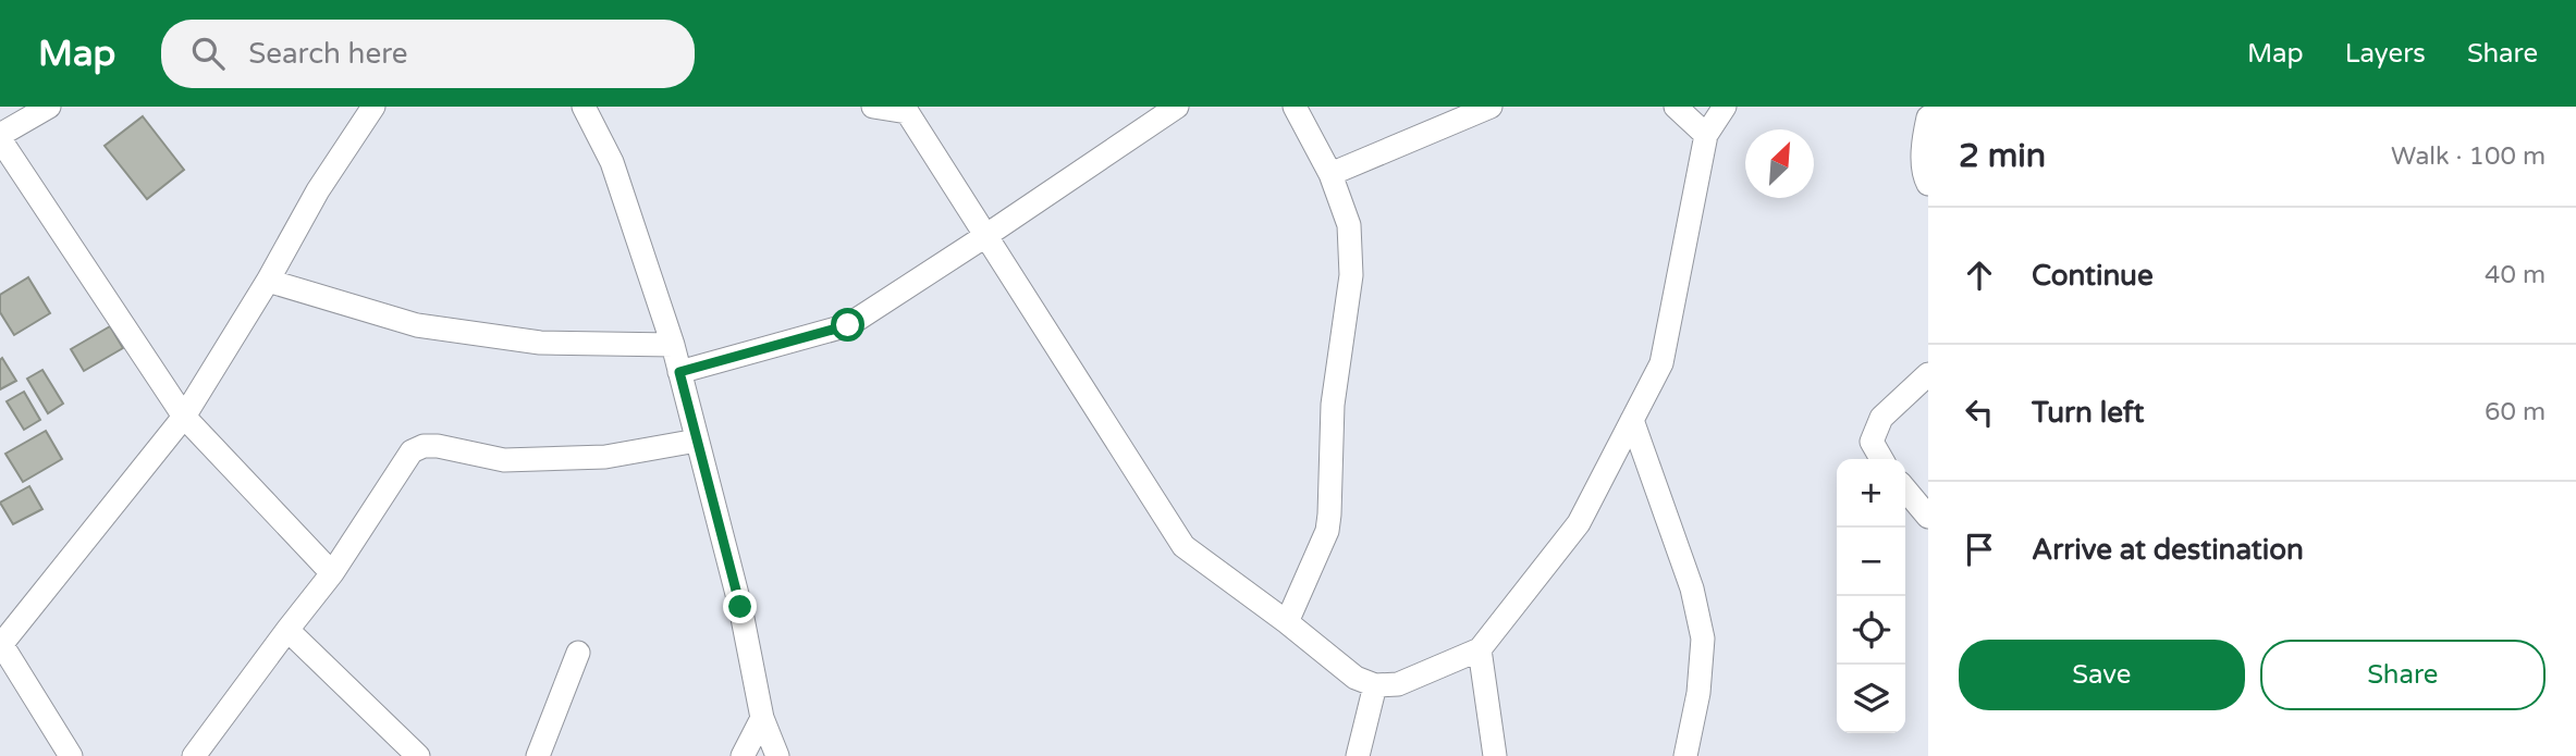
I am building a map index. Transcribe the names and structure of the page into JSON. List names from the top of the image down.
{
  "north": "top right",
  "page": {
    "header": "Map",
    "search": "Search here",
    "nav": ["Map", "Layers", "Share"],
    "heading": ["2 min", "Walk · 100 m"],
    "list": [
      ["Continue", "40 m"],
      ["Turn left", "60 m"],
      "Arrive at destination"
    ],
    "map_buttons": ["+", "−"],
    "buttons": ["Save", "Share"]
  }
}
